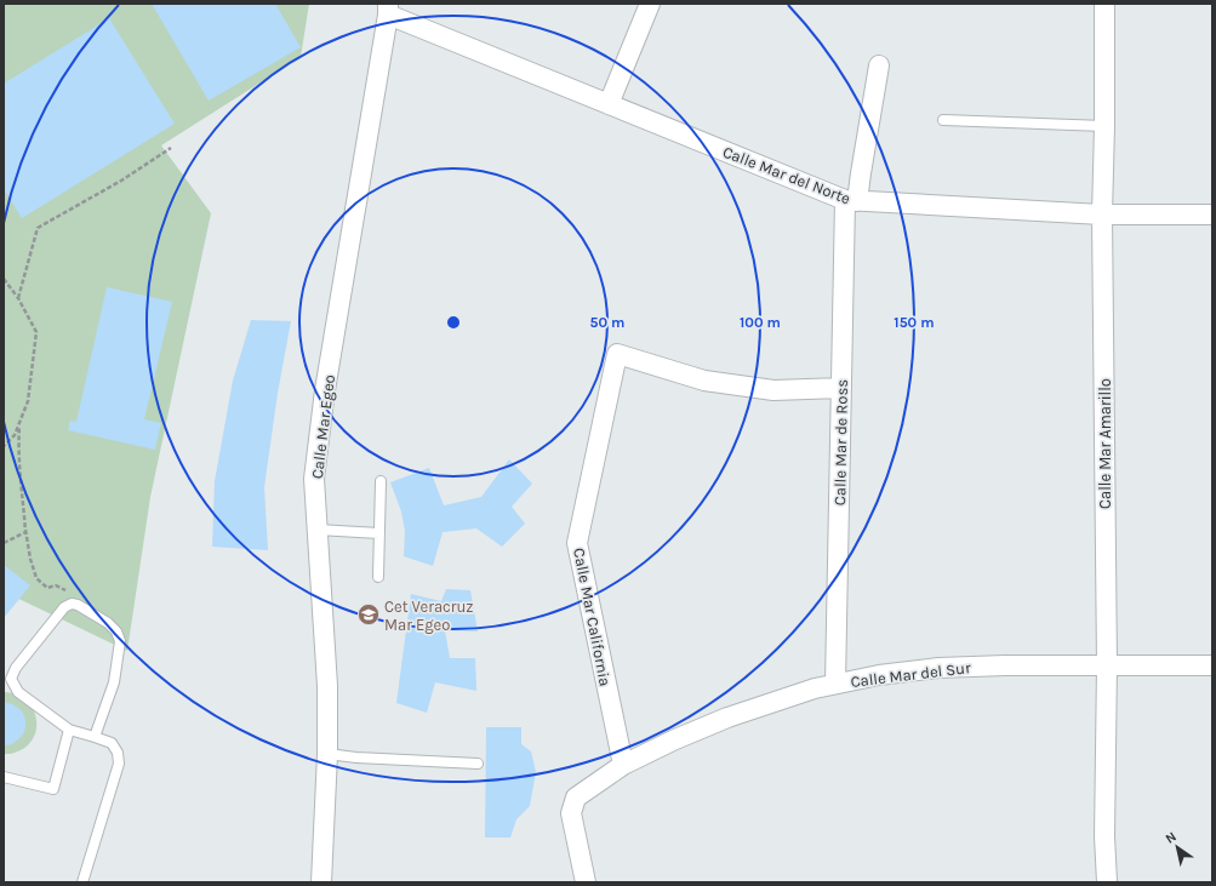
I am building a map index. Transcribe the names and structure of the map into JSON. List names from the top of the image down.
{
  "streets": {
    "street": [
      "Calle Mar del Norte",
      "Calle Mar Egeo",
      "Calle Mar de Ross",
      "Calle Mar Amarillo",
      "Calle Mar California",
      "Calle Mar del Sur"
    ]
  },
  "crossings": [
    ["Calle Mar del Norte", "Calle Mar Egeo"],
    ["Calle Mar del Norte", "Calle Mar de Ross"],
    ["Calle Mar del Norte", "Calle Mar Amarillo"],
    ["Calle Mar de Ross", "Calle Mar California"],
    ["Calle Mar de Ross", "Calle Mar del Sur"],
    ["Calle Mar Amarillo", "Calle Mar del Sur"],
    ["Calle Mar California", "Calle Mar del Sur"]
  ],
  "places": {
    "school or university": ["Cet Veracruz Mar Egeo"]
  },
  "north": "top left",
  "rings": ["50 m", "100 m", "150 m"]
}
